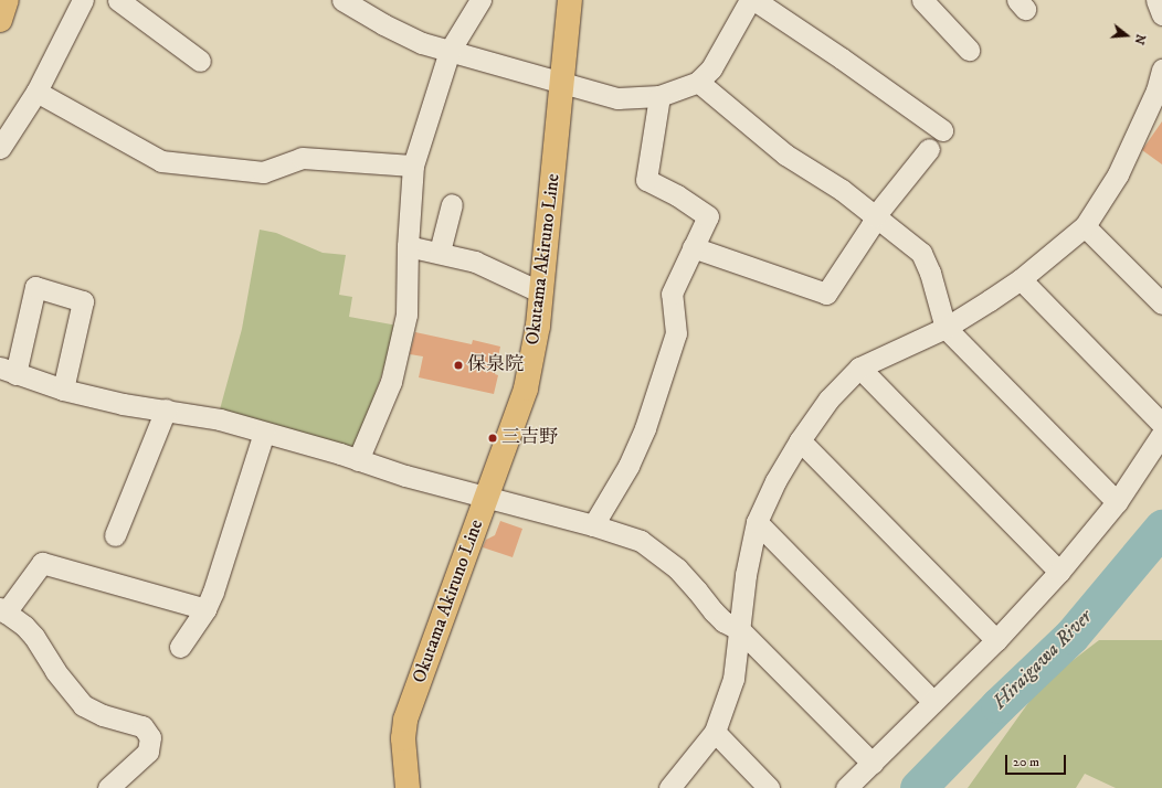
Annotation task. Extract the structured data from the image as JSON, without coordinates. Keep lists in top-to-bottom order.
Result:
{
  "streets": {
    "main road": ["Okutama Akiruno Line"]
  },
  "water": ["Hiraigawa River"],
  "places": ["保泉院", "三吉野"],
  "scale_bar": "20 m",
  "north": "right"
}
